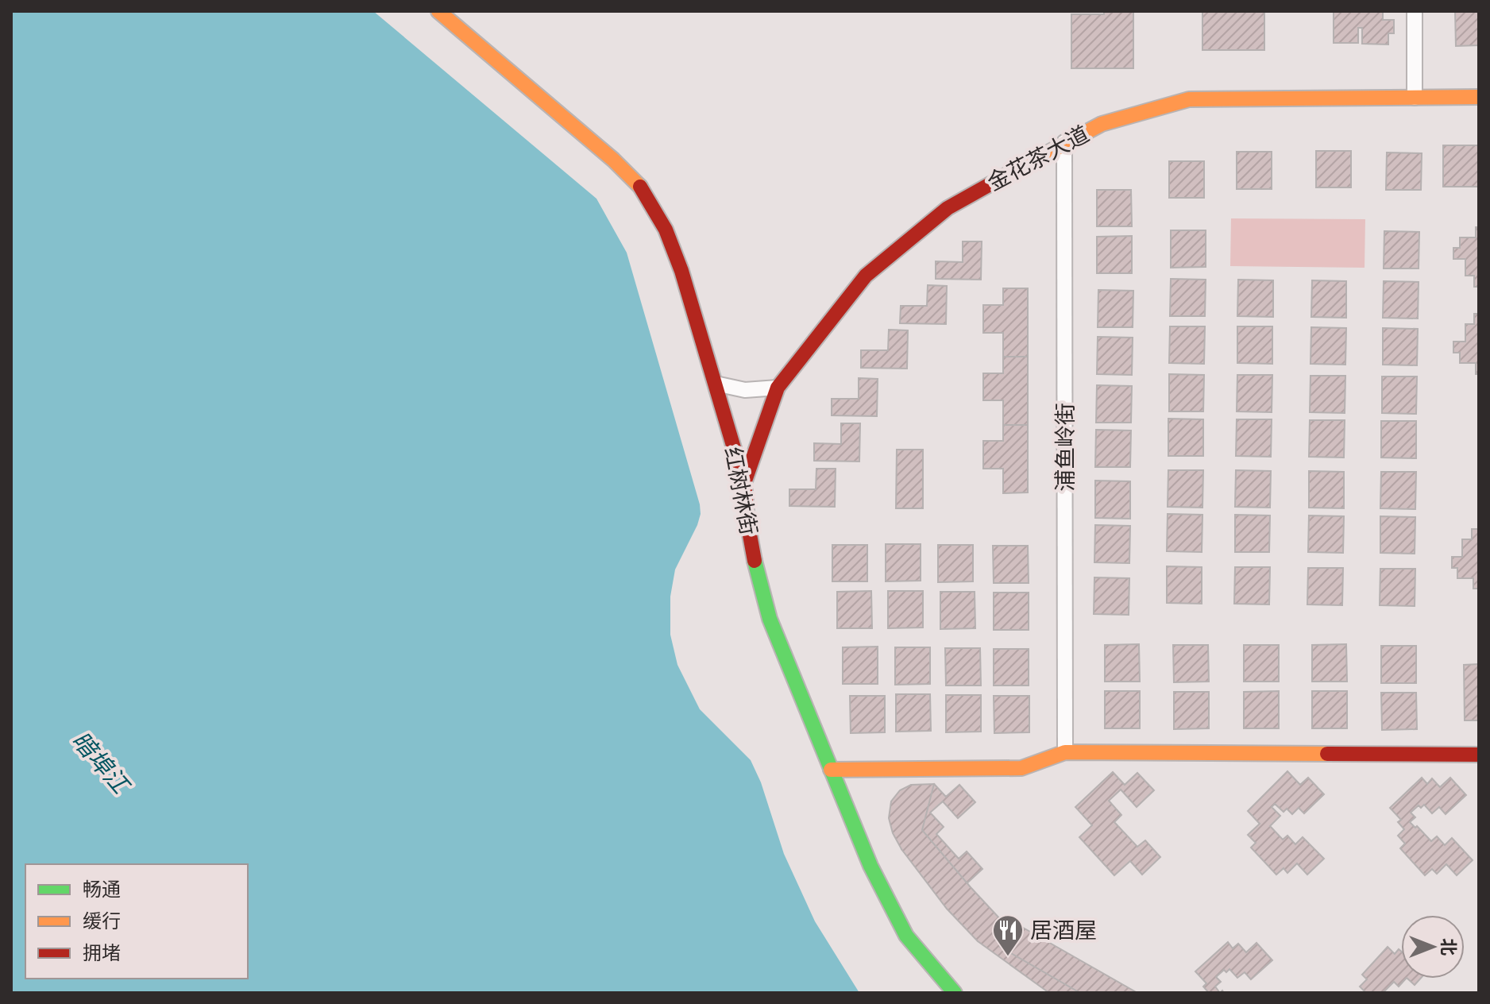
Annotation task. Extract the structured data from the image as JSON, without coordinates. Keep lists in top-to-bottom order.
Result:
{
  "streets": {
    "street": ["金花茶大道", "浦鱼岭街", "红树林街"]
  },
  "crossings": [
    ["金花茶大道", "浦鱼岭街"],
    ["金花茶大道", "红树林街"]
  ],
  "water": ["暗埠江"],
  "places": {
    "restaurant": ["居酒屋"]
  },
  "legend": ["畅通", "缓行", "拥堵"],
  "north": "right"
}
